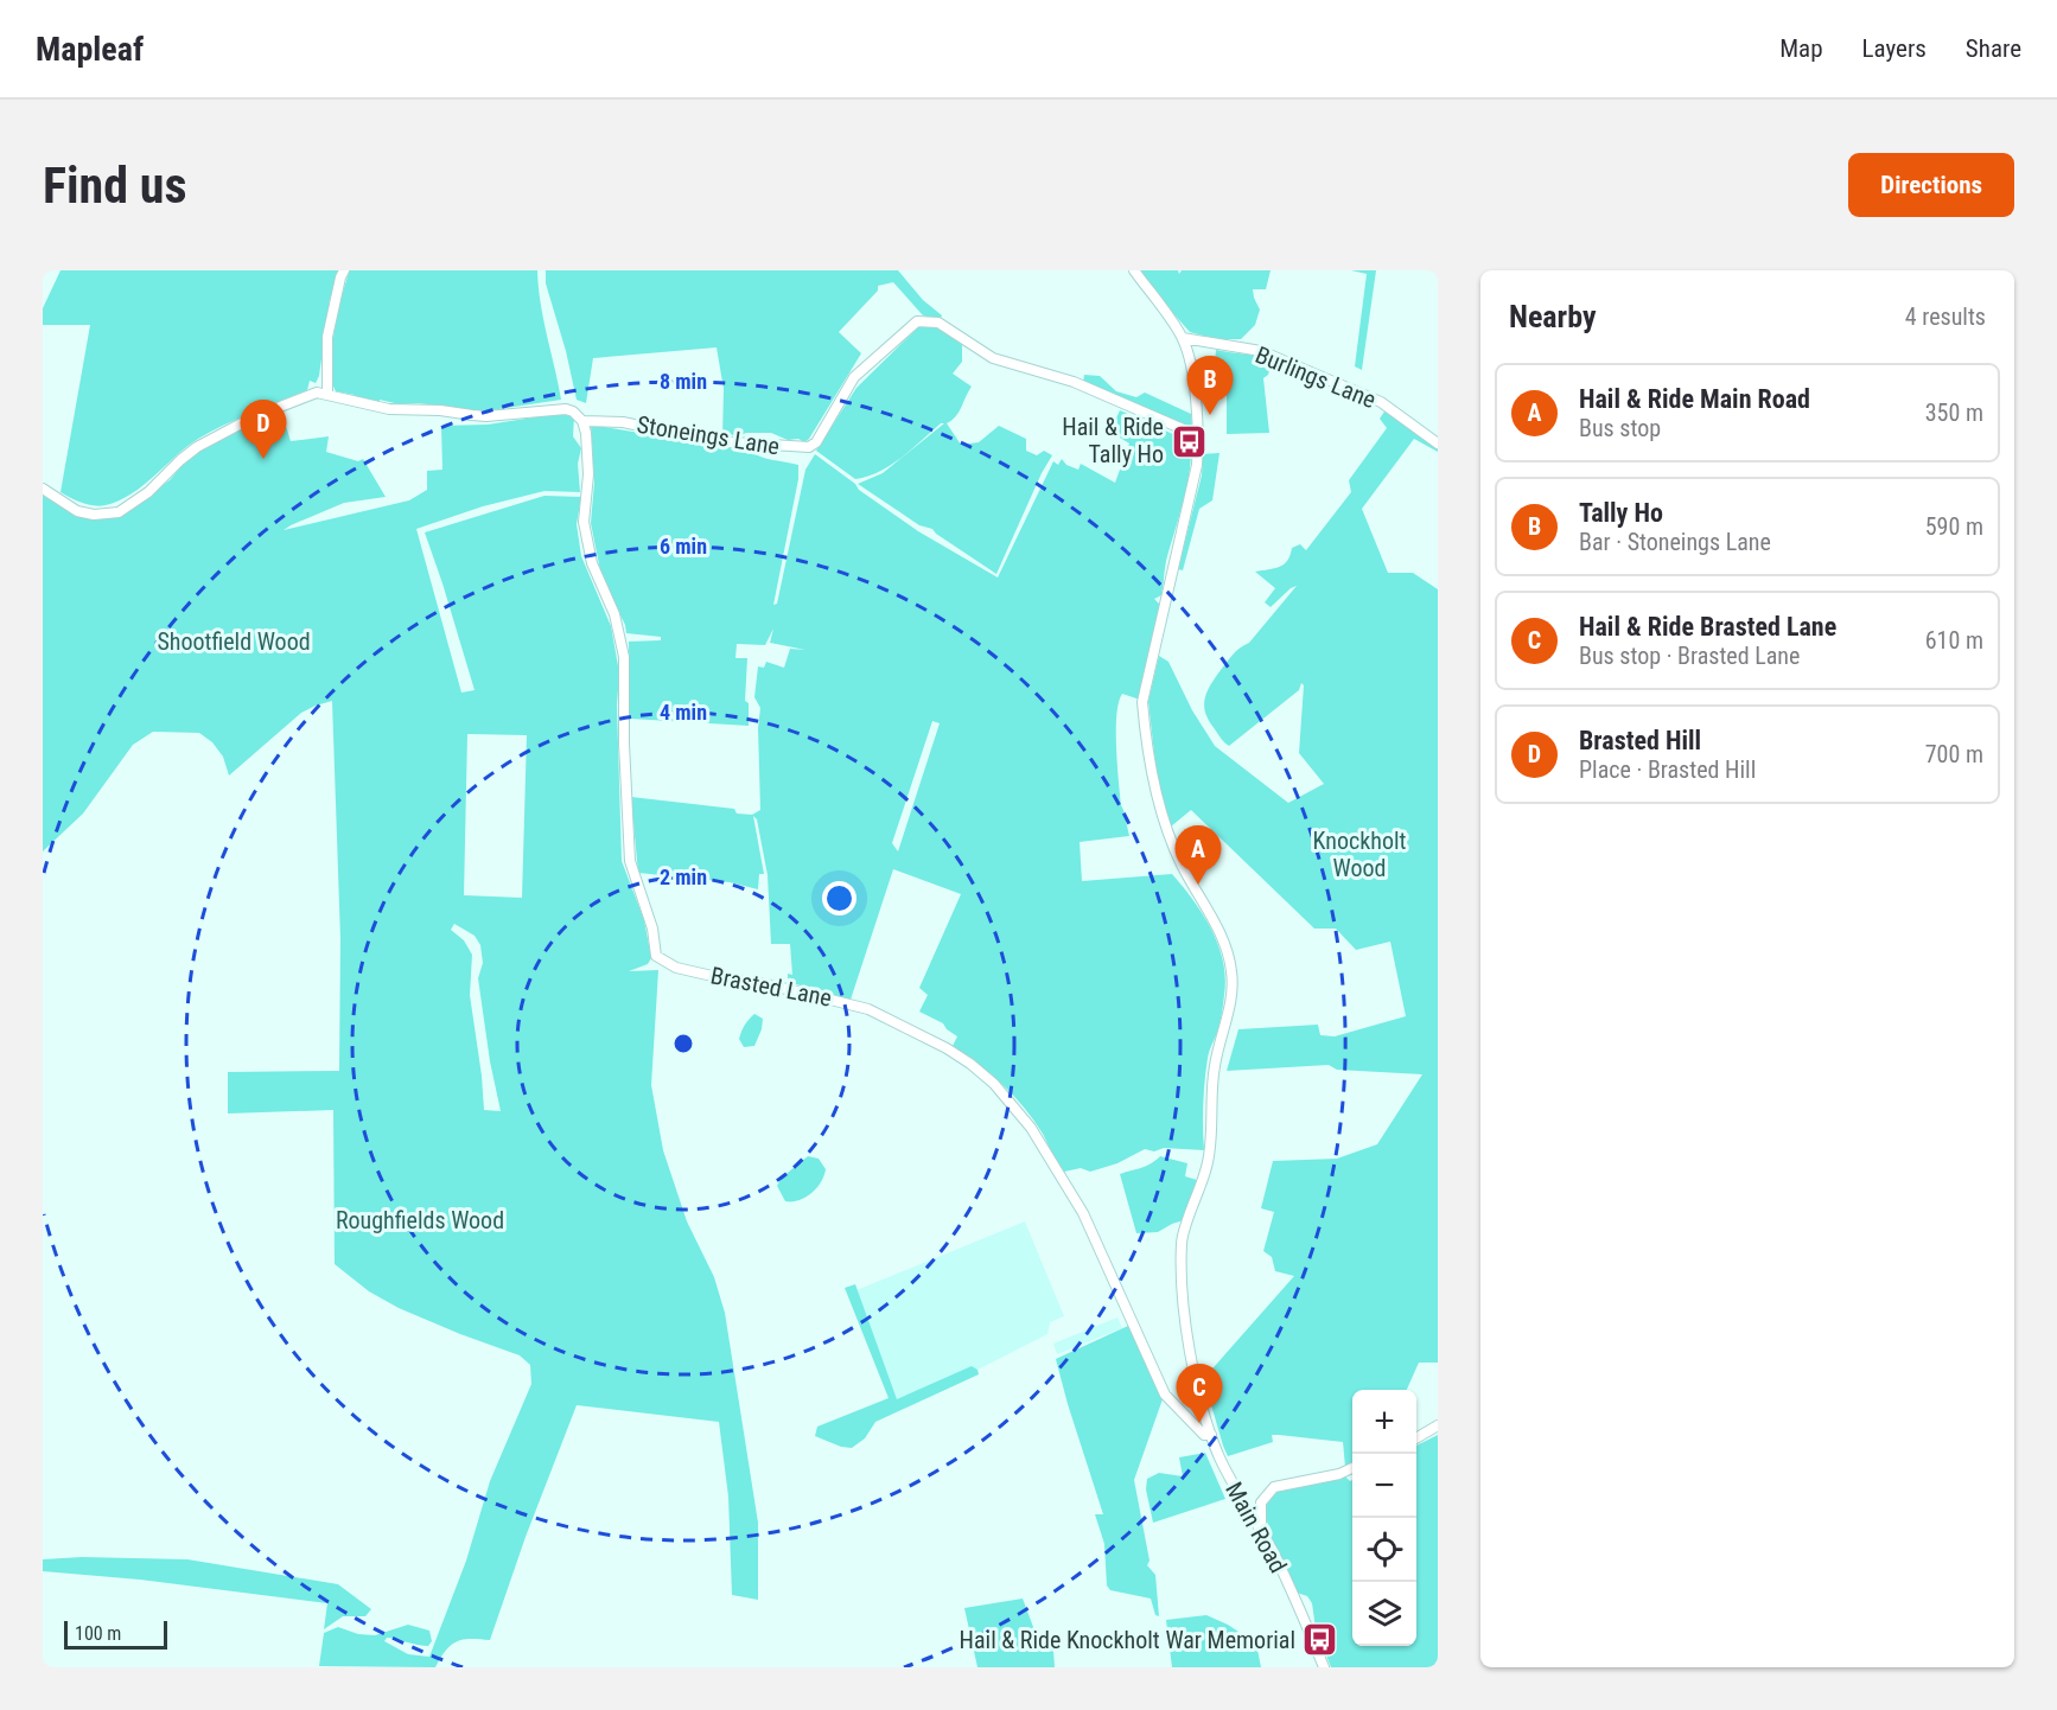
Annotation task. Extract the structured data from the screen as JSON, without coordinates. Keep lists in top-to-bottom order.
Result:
{
  "streets": {
    "street": [
      "Burlings Lane",
      "Stoneings Lane",
      "Brasted Lane",
      "Main Road"
    ]
  },
  "crossings": [
    ["Burlings Lane", "Main Road"],
    ["Stoneings Lane", "Brasted Lane"],
    ["Stoneings Lane", "Main Road"],
    ["Brasted Lane", "Main Road"]
  ],
  "parks": ["Shootfield Wood", "Knockholt Wood", "Roughfields Wood"],
  "places": {
    "bus stop": ["Hail & Ride Tally Ho", "Hail & Ride Knockholt War Memorial"]
  },
  "scale_bar": "100 m",
  "page": {
    "header": "Mapleaf",
    "nav": ["Map", "Layers", "Share"],
    "buttons": "Directions",
    "title": "Find us",
    "heading": ["Nearby", "4 results"],
    "pins": [
      "B",
      "D",
      "A",
      "C"
    ],
    "list": [
      {
        "mark": "A",
        "name": "Hail & Ride Main Road",
        "note": "Bus stop",
        "value": "350 m"
      },
      {
        "mark": "B",
        "name": "Tally Ho",
        "note": "Bar · Stoneings Lane",
        "value": "590 m"
      },
      {
        "mark": "C",
        "name": "Hail & Ride Brasted Lane",
        "note": "Bus stop · Brasted Lane",
        "value": "610 m"
      },
      {
        "mark": "D",
        "name": "Brasted Hill",
        "note": "Place · Brasted Hill",
        "value": "700 m"
      }
    ],
    "map_buttons": ["+", "−"],
    "scale": "100 m"
  },
  "rings": [
    "8 min",
    "6 min",
    "4 min",
    "2 min"
  ]
}
